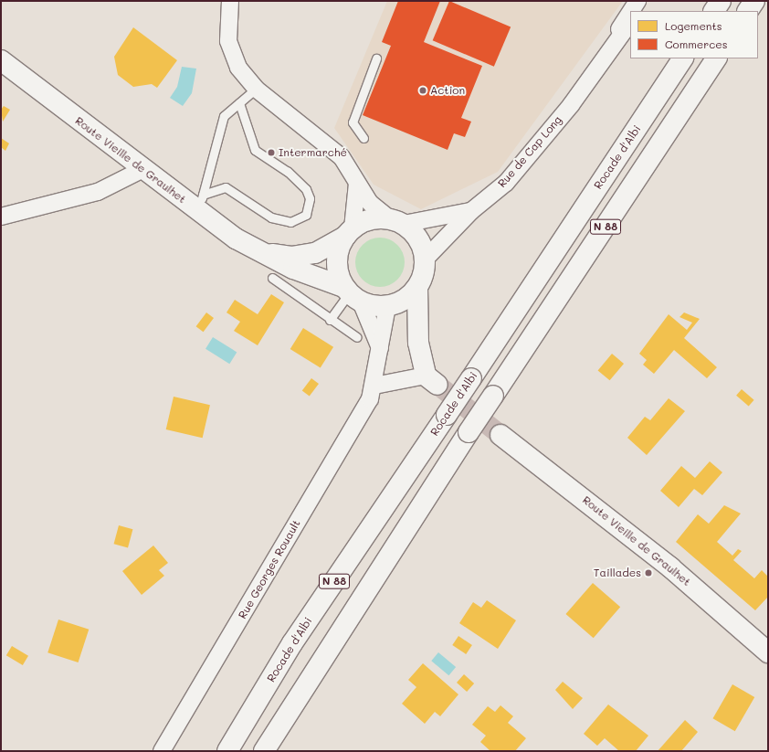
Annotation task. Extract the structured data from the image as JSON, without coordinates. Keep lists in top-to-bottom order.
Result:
{
  "streets": {
    "main road": ["Rocade d'Albi", "Route Vieille de Graulhet", "N 88"],
    "street": ["Rue de Cap Long", "Rue Georges Rouault"]
  },
  "crossings": [
    ["Rue de Cap Long", "Route Vieille de Graulhet"],
    ["Rue de Cap Long", "Rue Georges Rouault"],
    ["Route Vieille de Graulhet", "Rue Georges Rouault"]
  ],
  "places": ["Action", "Intermarché", "Taillades"],
  "legend": ["Logements", "Commerces"]
}
